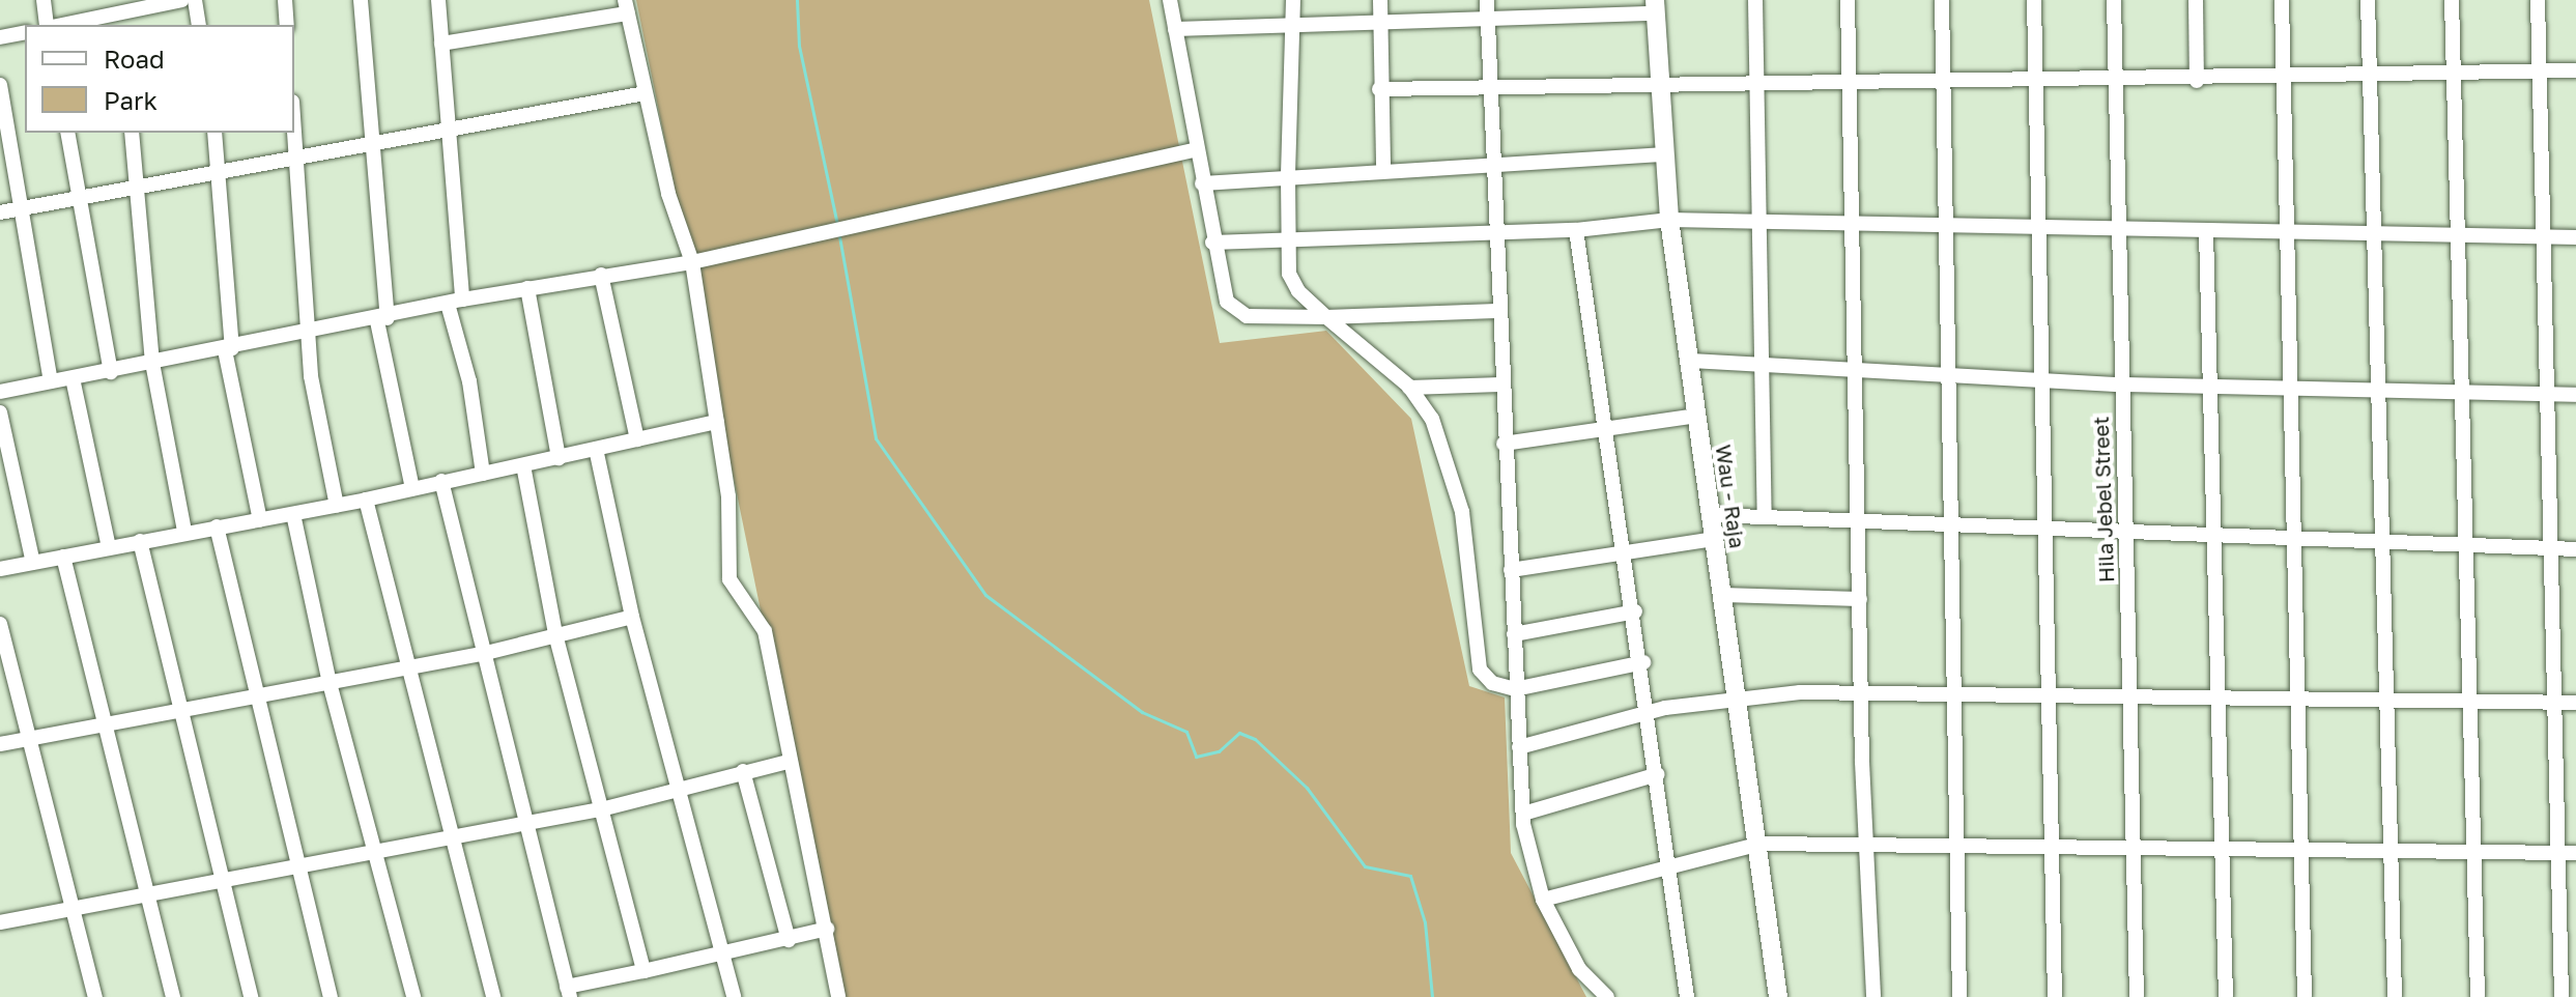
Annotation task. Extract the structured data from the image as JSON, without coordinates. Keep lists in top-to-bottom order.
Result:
{
  "streets": {
    "main road": ["Wau - Raja"],
    "street": ["Hila Jebel Street"]
  },
  "legend": ["Road", "Park"]
}
